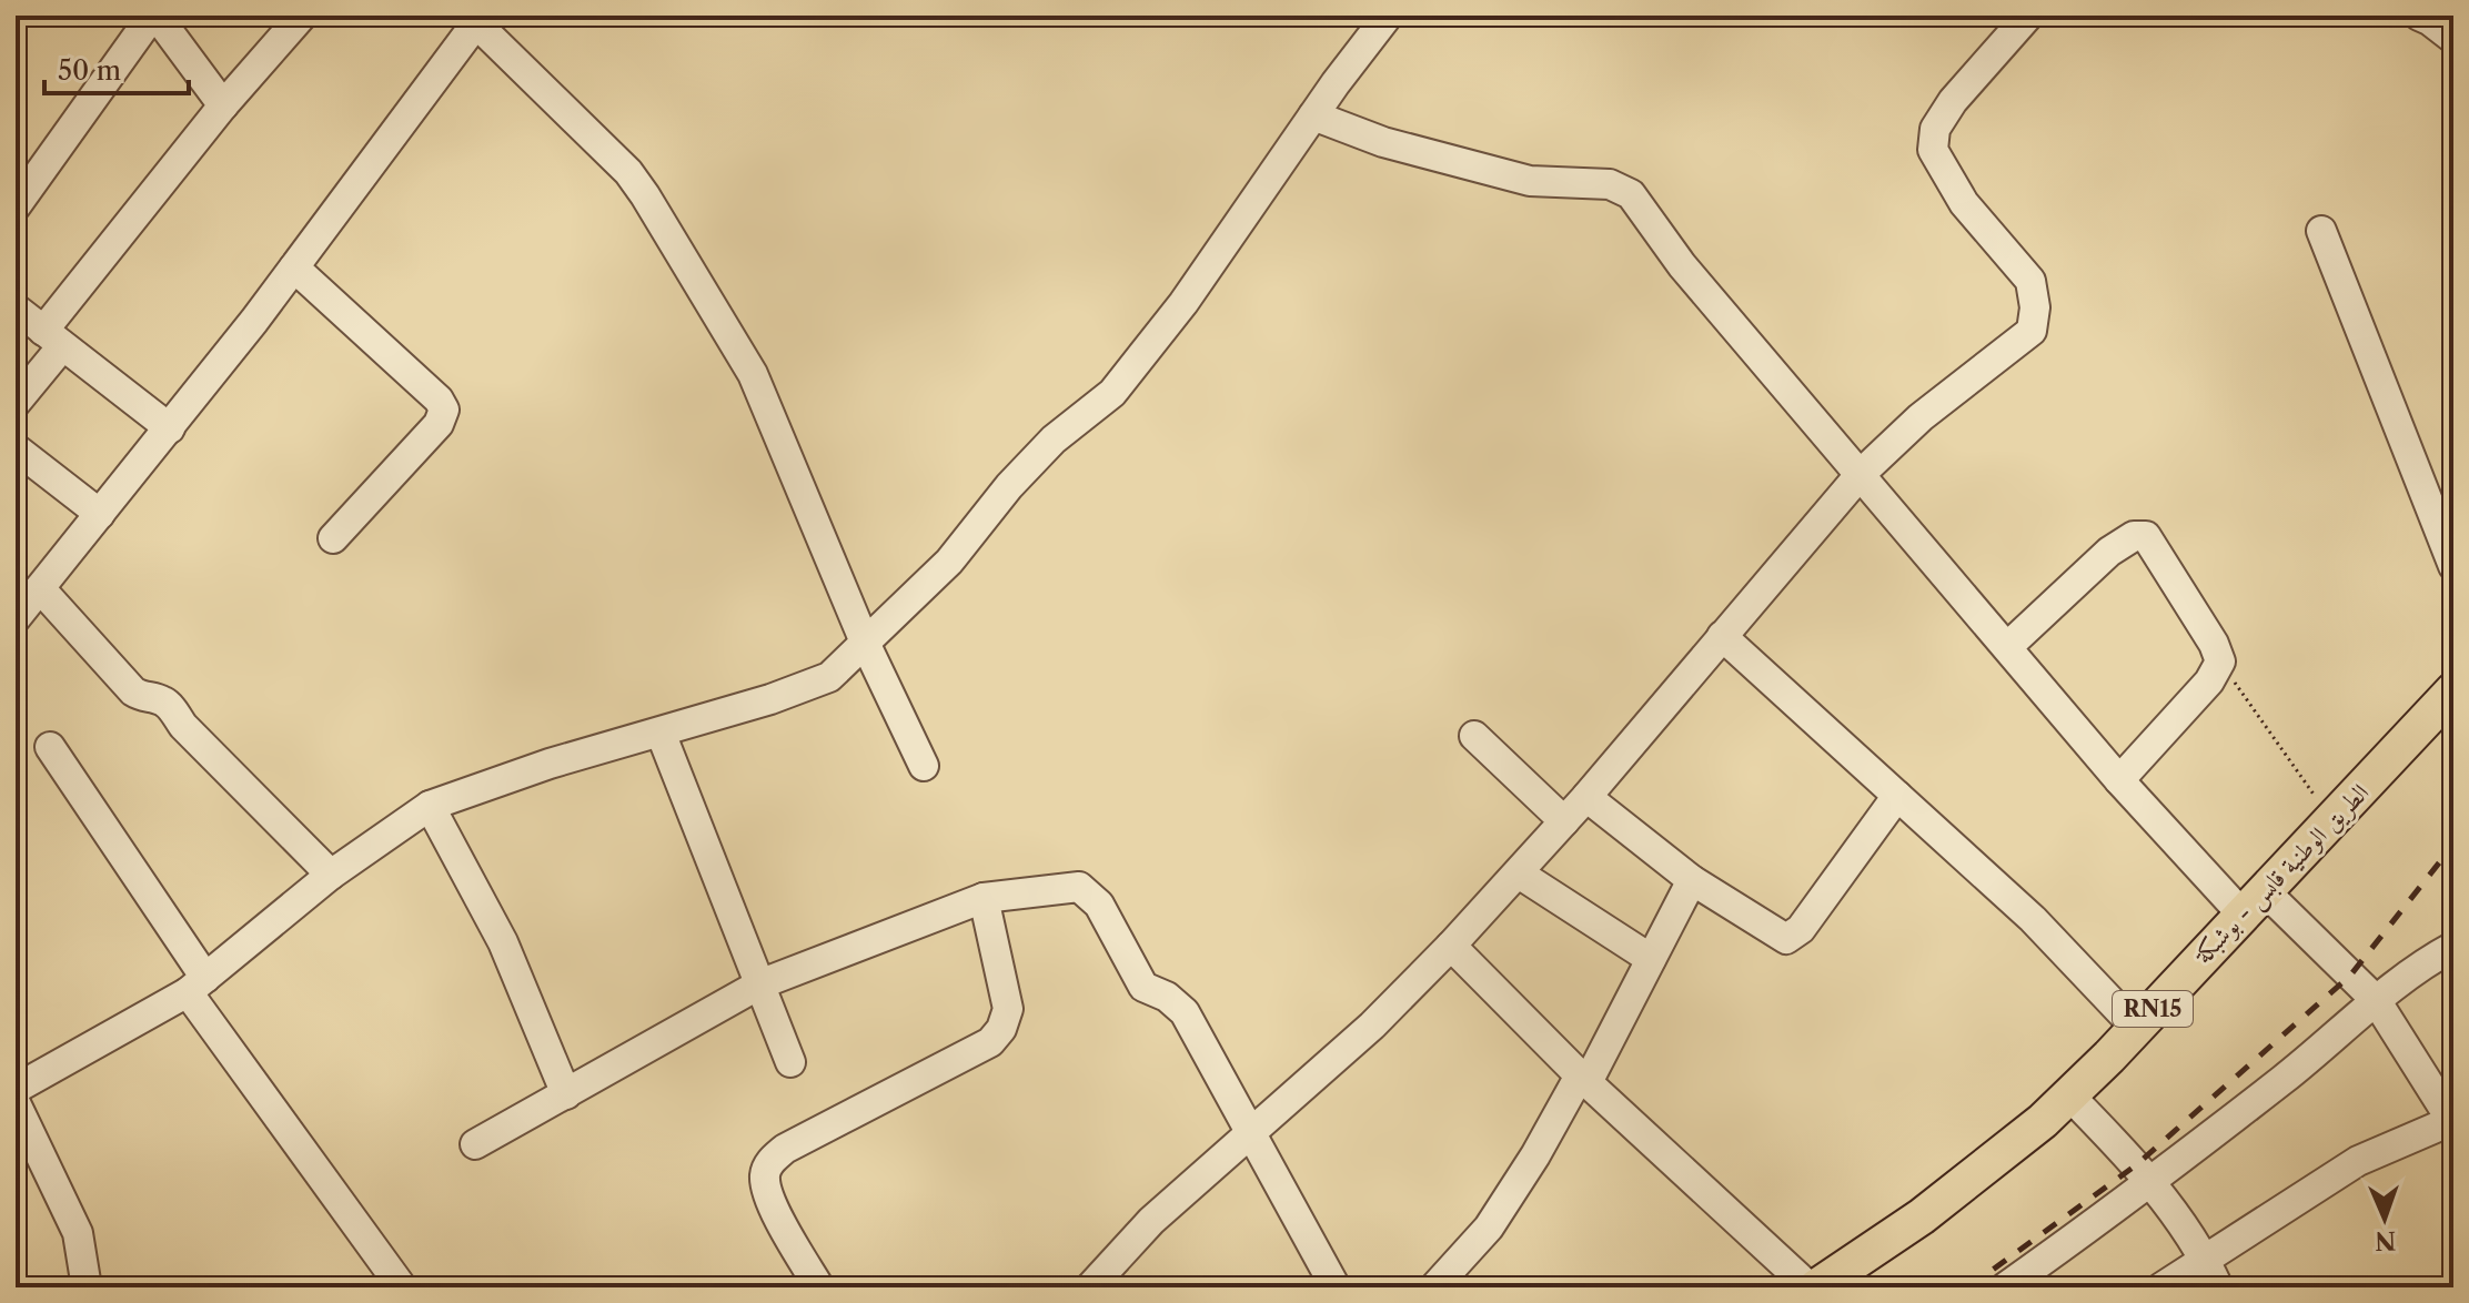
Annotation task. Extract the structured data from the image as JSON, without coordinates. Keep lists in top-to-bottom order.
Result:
{
  "streets": {
    "main road": ["الطريق الوطنية قابس - بوشبكة", "RN15"]
  },
  "scale_bar": "50 m",
  "north": "bottom"
}
